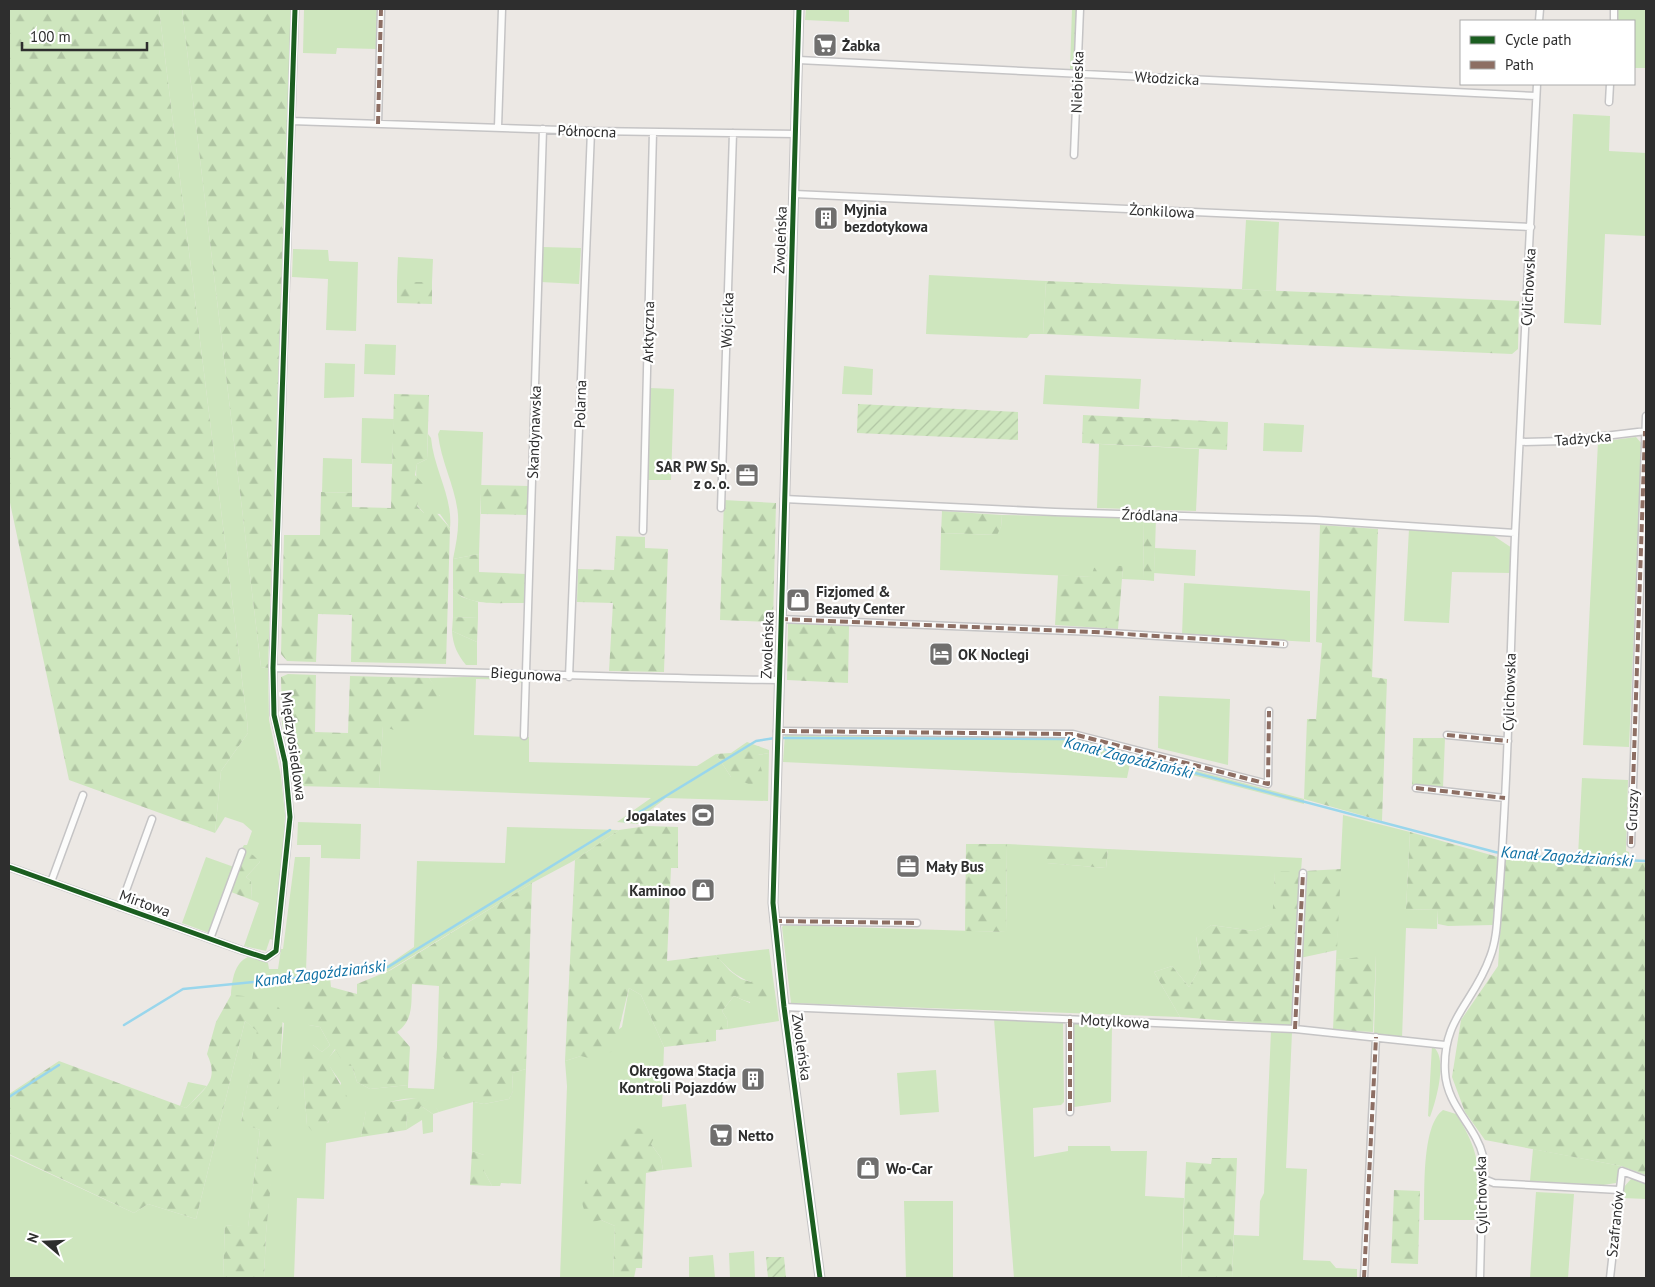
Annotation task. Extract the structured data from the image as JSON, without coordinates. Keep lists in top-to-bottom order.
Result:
{
  "streets": {
    "street": [
      "Włodzicka",
      "Niebieska",
      "Północna",
      "Żonkilowa",
      "Zwoleńska",
      "Cylichowska",
      "Wójcicka",
      "Arktyczna",
      "Polarna",
      "Skandynawska",
      "Tadżycka",
      "Źródlana",
      "Biegunowa",
      "Międzyosiedlowa",
      "Gruszy",
      "Mirtowa",
      "Motylkowa",
      "Szafranów"
    ]
  },
  "crossings": [
    ["Włodzicka", "Niebieska"],
    ["Włodzicka", "Zwoleńska"],
    ["Włodzicka", "Cylichowska"],
    ["Północna", "Zwoleńska"],
    ["Północna", "Wójcicka"],
    ["Północna", "Arktyczna"],
    ["Północna", "Polarna"],
    ["Północna", "Skandynawska"],
    ["Północna", "Międzyosiedlowa"],
    ["Żonkilowa", "Zwoleńska"],
    ["Żonkilowa", "Cylichowska"],
    ["Zwoleńska", "Źródlana"],
    ["Zwoleńska", "Biegunowa"],
    ["Zwoleńska", "Motylkowa"],
    ["Cylichowska", "Tadżycka"],
    ["Cylichowska", "Źródlana"],
    ["Cylichowska", "Motylkowa"],
    ["Polarna", "Biegunowa"],
    ["Skandynawska", "Biegunowa"],
    ["Tadżycka", "Gruszy"],
    ["Biegunowa", "Międzyosiedlowa"],
    ["Międzyosiedlowa", "Mirtowa"]
  ],
  "water": ["Kanał Zagoździański"],
  "places": {
    "supermarket": ["Żabka", "Netto"],
    "building": ["Myjnia bezdotykowa", "Okręgowa Stacja Kontroli Pojazdów"],
    "office": ["SAR PW Sp. z o. o.", "Mały Bus"],
    "shop": ["Fizjomed & Beauty Center", "Kaminoo", "Wo-Car"],
    "hotel": ["OK Noclegi"],
    "sports": ["Jogalates"]
  },
  "legend": ["Cycle path", "Path"],
  "scale_bar": "100 m",
  "north": "left"
}
